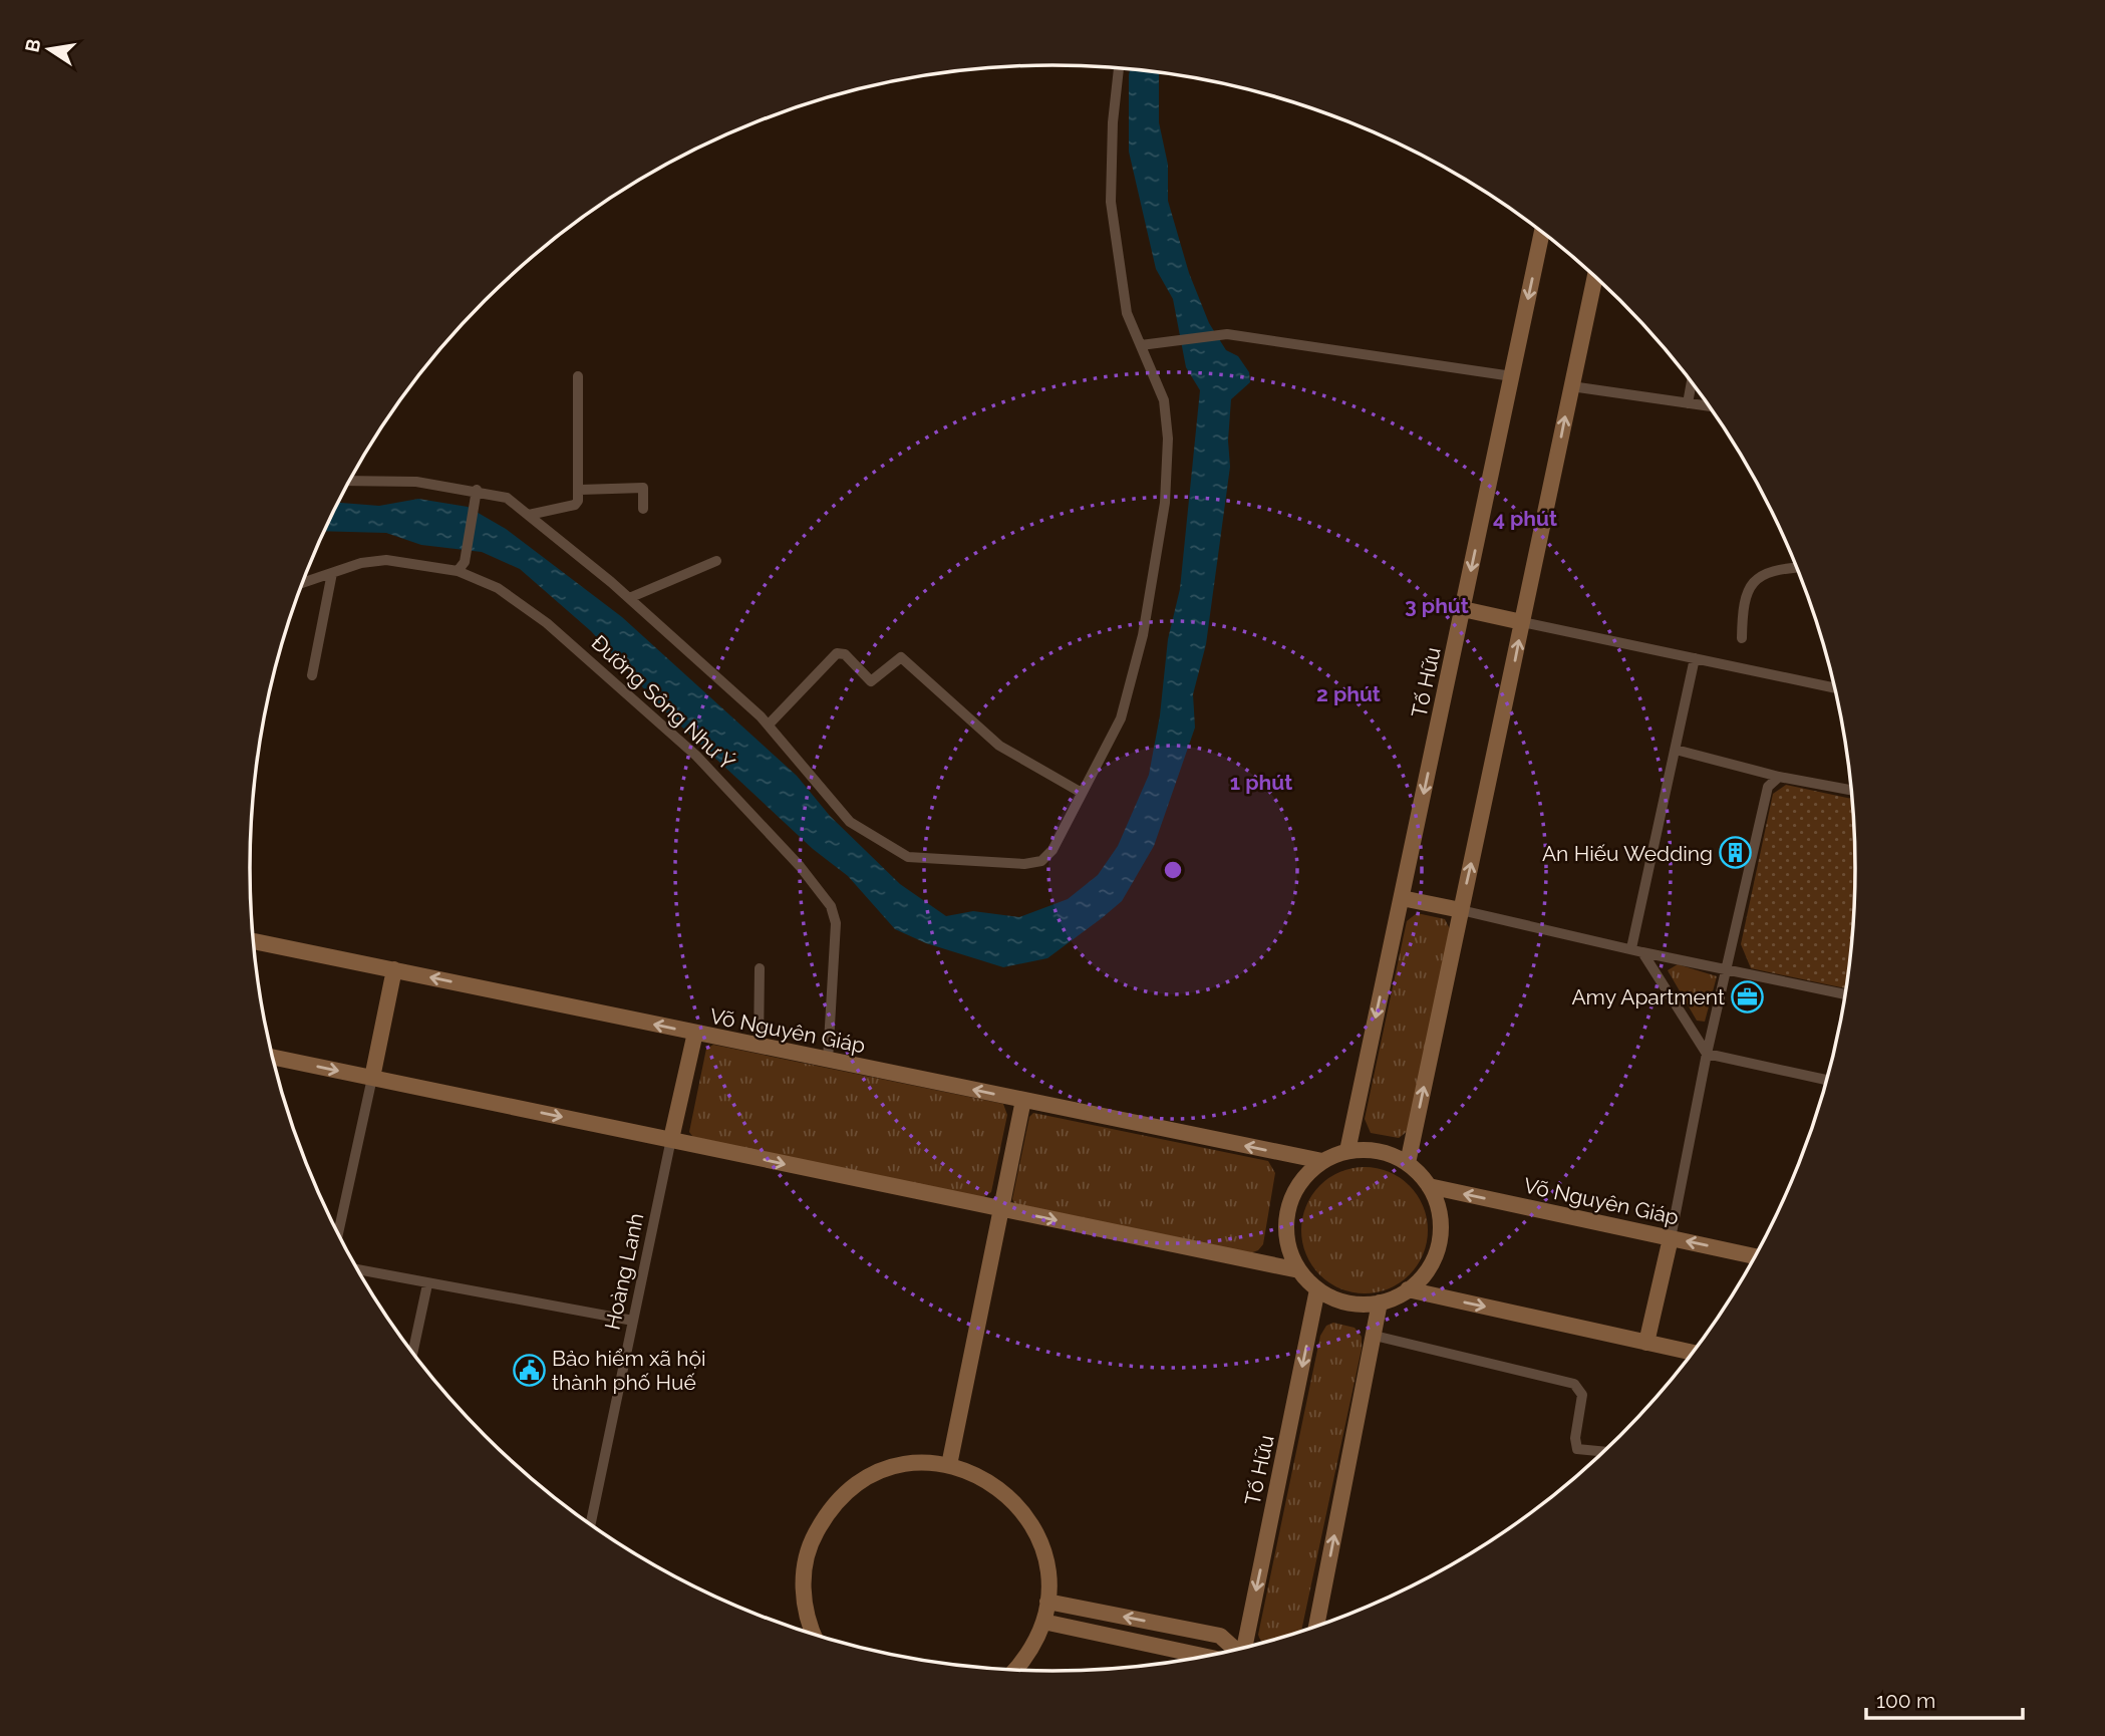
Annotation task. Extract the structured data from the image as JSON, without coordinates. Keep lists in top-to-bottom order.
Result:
{
  "streets": {
    "street": [
      "Tố Hữu",
      "Đường Sông Như Ý",
      "Võ Nguyên Giáp",
      "Hoàng Lanh"
    ]
  },
  "crossings": [
    ["Tố Hữu", "Võ Nguyên Giáp"],
    ["Đường Sông Như Ý", "Võ Nguyên Giáp"]
  ],
  "places": {
    "building": ["An Hiếu Wedding"],
    "office": ["Amy Apartment"],
    "public building": ["Bảo hiểm xã hội thành phố Huế"]
  },
  "scale_bar": "100 m",
  "north": "left",
  "rings": [
    "4 phút",
    "3 phút",
    "2 phút",
    "1 phút"
  ]
}
